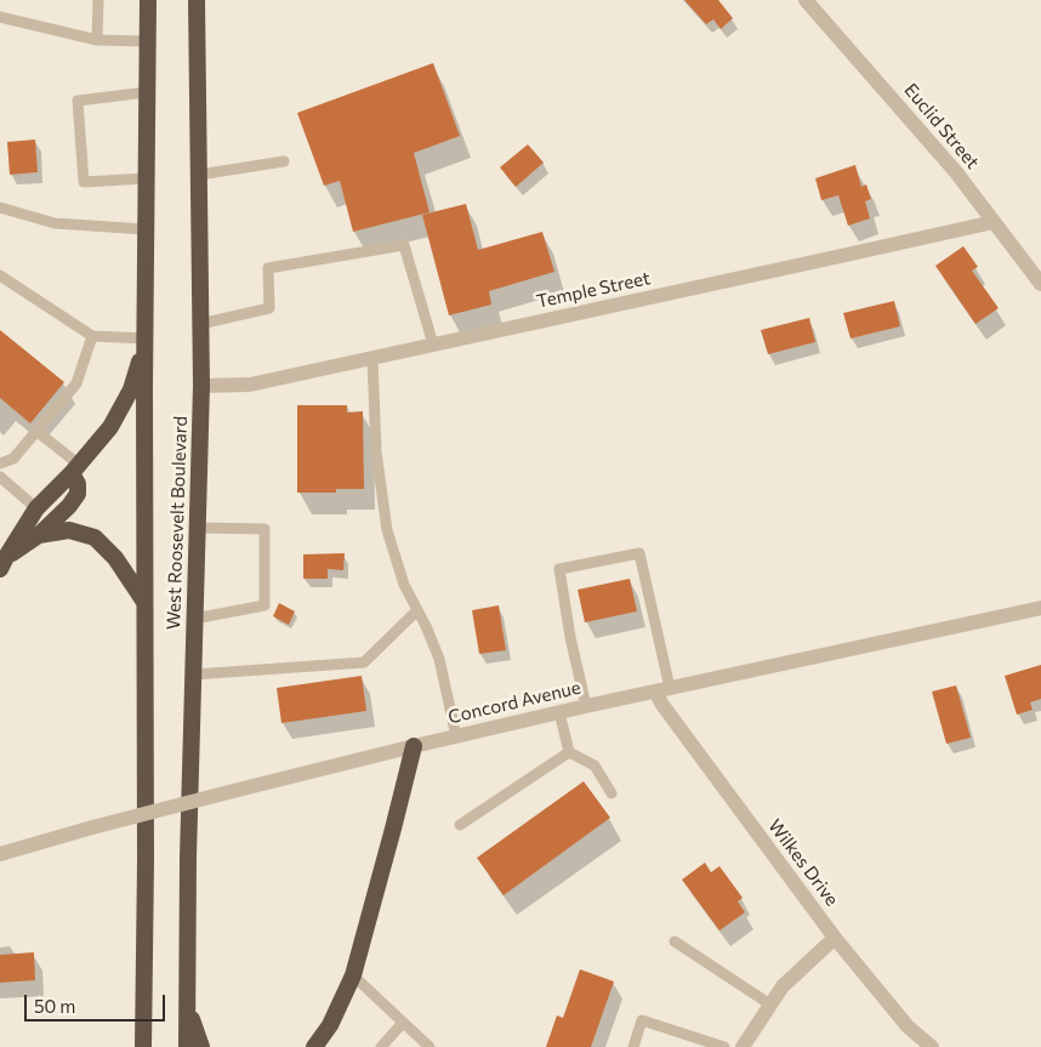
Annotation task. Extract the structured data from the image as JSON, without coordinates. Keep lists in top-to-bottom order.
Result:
{
  "streets": {
    "highway": ["West Roosevelt Boulevard"],
    "street": [
      "Euclid Street",
      "Temple Street",
      "Concord Avenue",
      "Wilkes Drive"
    ]
  },
  "crossings": [
    ["Euclid Street", "Temple Street"],
    ["Temple Street", "West Roosevelt Boulevard"],
    ["Concord Avenue", "Wilkes Drive"]
  ],
  "scale_bar": "50 m"
}
